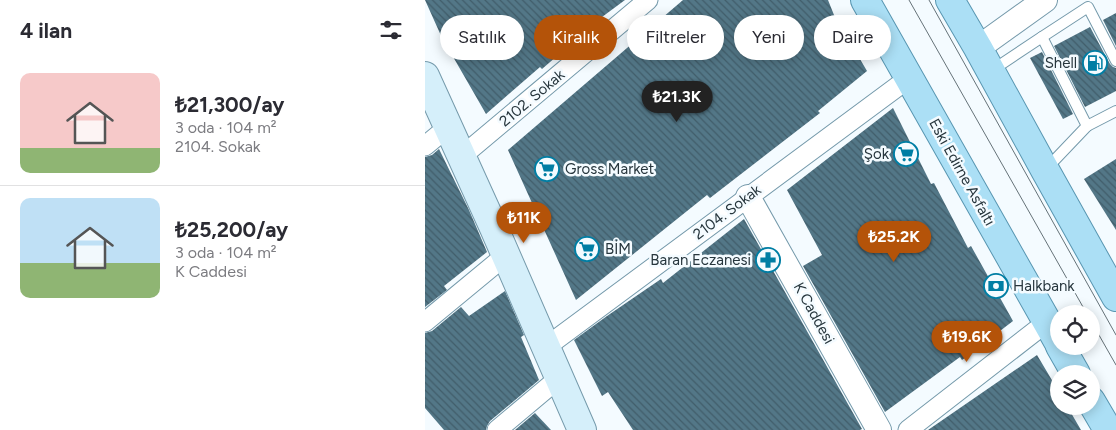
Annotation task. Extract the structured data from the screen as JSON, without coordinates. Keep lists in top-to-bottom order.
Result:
{
  "streets": {
    "main road": ["Eski Edirne Asfaltı"],
    "street": ["2102. Sokak", "2104. Sokak", "K Caddesi"]
  },
  "crossings": [
    ["Eski Edirne Asfaltı", "2104. Sokak"],
    ["2104. Sokak", "K Caddesi"]
  ],
  "places": {
    "fuel station": ["Shell"],
    "supermarket": ["Şok", "Gross Market", "BİM"],
    "pharmacy": ["Baran Eczanesi"],
    "bank": ["Halkbank"]
  },
  "page": {
    "heading": "4 ilan",
    "chip": [
      "Satılık",
      "Kiralık",
      "Filtreler",
      "Yeni",
      "Daire"
    ],
    "list": [
      {
        "name": "₺21,300/ay",
        "note": "3 oda · 104 m² · 2104. Sokak"
      },
      {
        "name": "₺25,200/ay",
        "note": "3 oda · 104 m² · K Caddesi"
      }
    ],
    "price": [
      "₺21.3K",
      "₺11K",
      "₺25.2K",
      "₺19.6K"
    ]
  }
}
